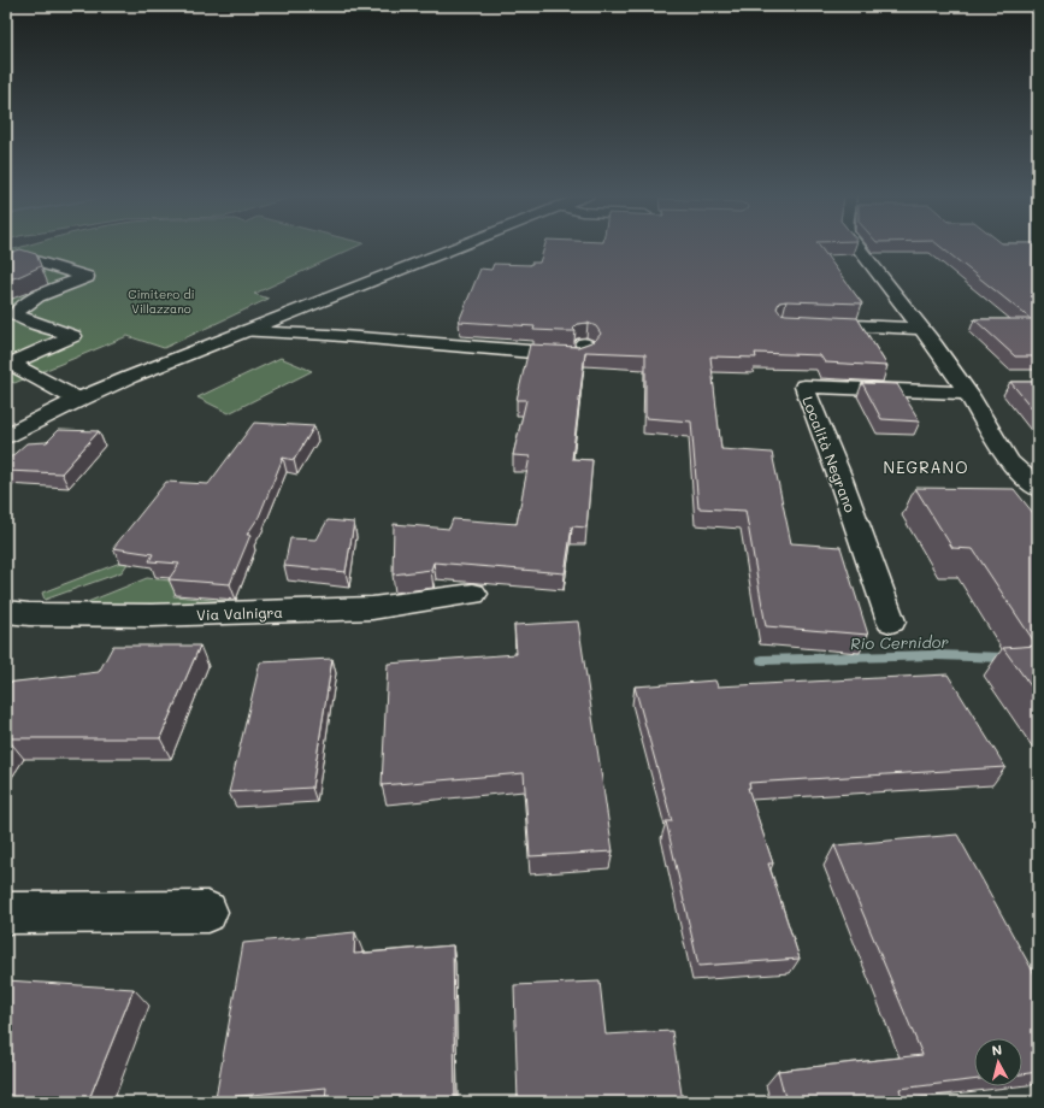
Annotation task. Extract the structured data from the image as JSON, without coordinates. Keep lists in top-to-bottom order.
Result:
{
  "streets": {
    "main road": ["Località Negrano", "Via Valnigra"]
  },
  "districts": ["NEGRANO"],
  "water": ["Rio Cernidor"],
  "parks": ["Cimitero di Villazzano"],
  "north": "top"
}
